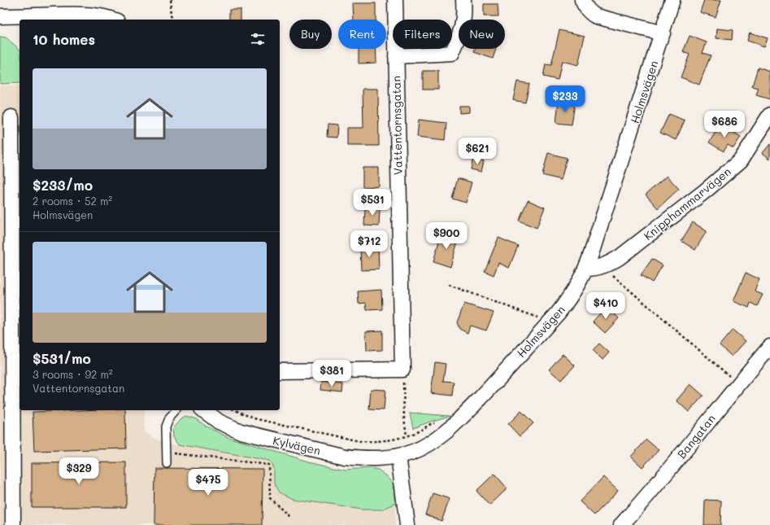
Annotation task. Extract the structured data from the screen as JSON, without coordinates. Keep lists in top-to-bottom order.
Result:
{
  "streets": {
    "street": [
      "Holmsvägen",
      "Vattentornsgatan",
      "Knipphammarvägen",
      "Bangatan",
      "Kylvägen"
    ]
  },
  "crossings": [
    ["Holmsvägen", "Knipphammarvägen"],
    ["Holmsvägen", "Kylvägen"]
  ],
  "page": {
    "chip": [
      "Buy",
      "Rent",
      "Filters",
      "New"
    ],
    "heading": "10 homes",
    "list": [
      {
        "name": "$233/mo",
        "note": "2 rooms · 52 m² · Holmsvägen"
      },
      {
        "name": "$531/mo",
        "note": "3 rooms · 92 m² · Vattentornsgatan"
      }
    ],
    "price": [
      "$233",
      "$686",
      "$621",
      "$531",
      "$900",
      "$712",
      "$410",
      "$381",
      "$329",
      "$475"
    ]
  }
}
